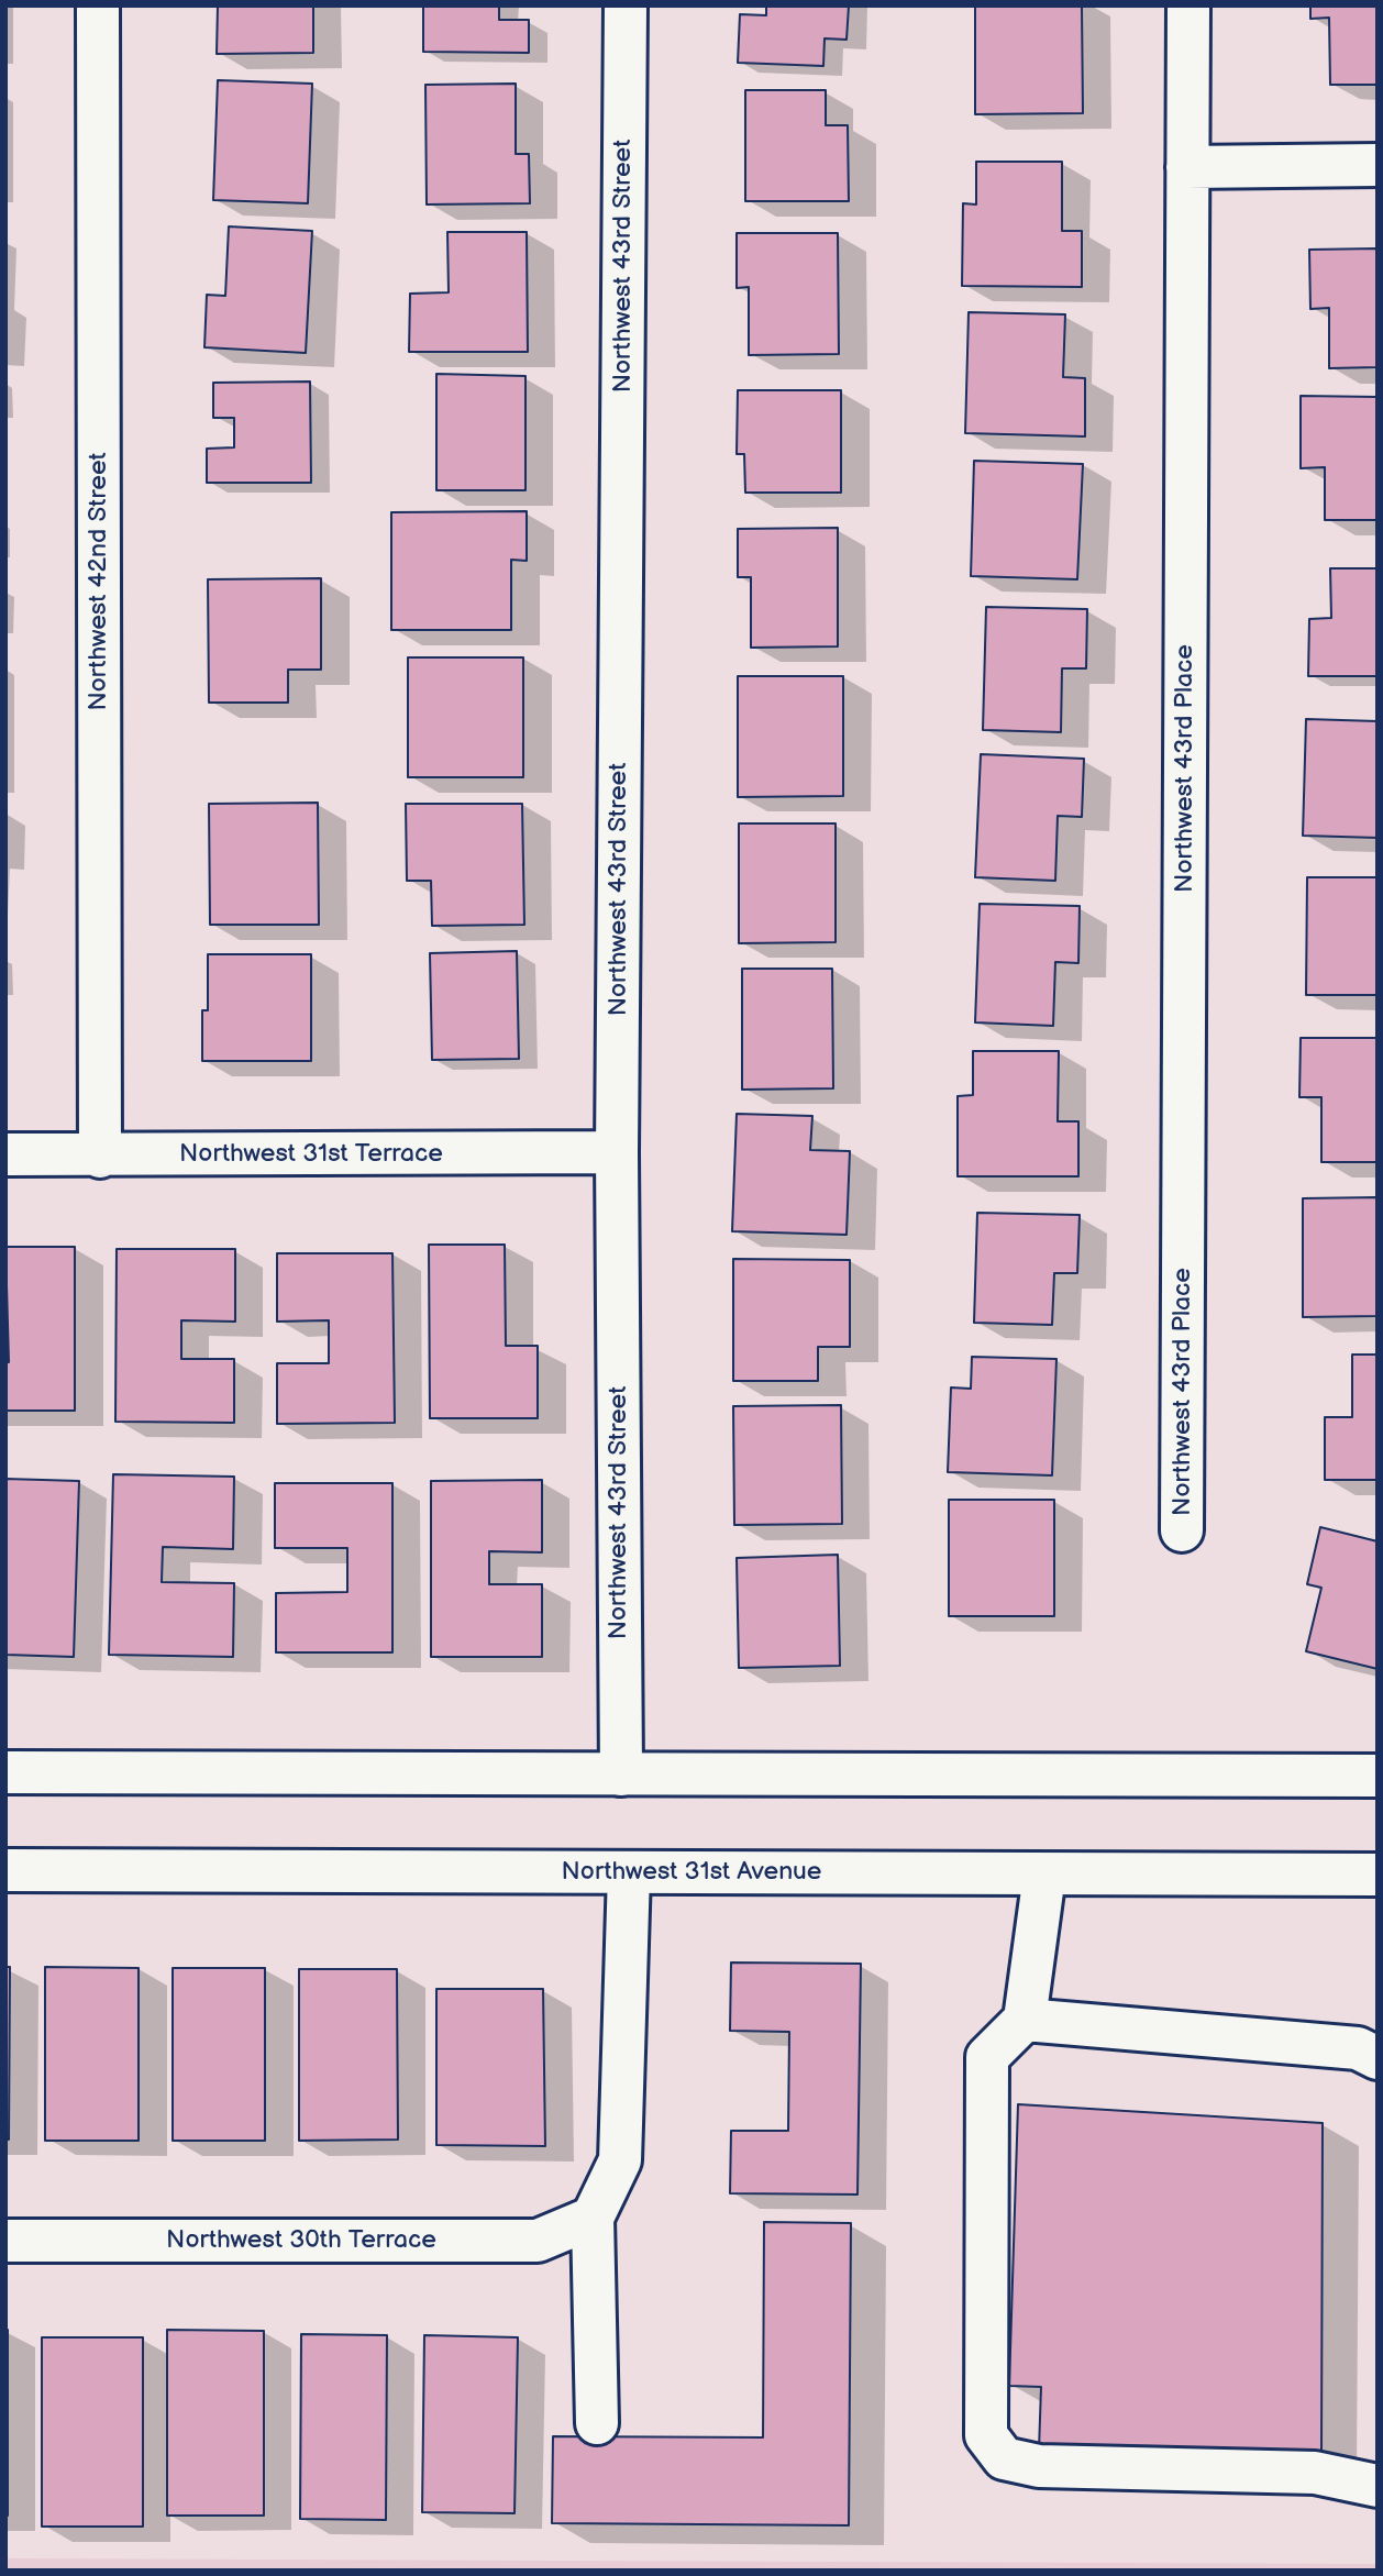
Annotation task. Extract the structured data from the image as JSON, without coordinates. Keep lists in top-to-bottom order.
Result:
{
  "streets": {
    "street": [
      "Northwest 43rd Street",
      "Northwest 42nd Street",
      "Northwest 43rd Place",
      "Northwest 31st Terrace",
      "Northwest 31st Avenue",
      "Northwest 30th Terrace"
    ]
  },
  "crossings": [
    ["Northwest 43rd Street", "Northwest 31st Terrace"],
    ["Northwest 42nd Street", "Northwest 31st Terrace"]
  ]
}
